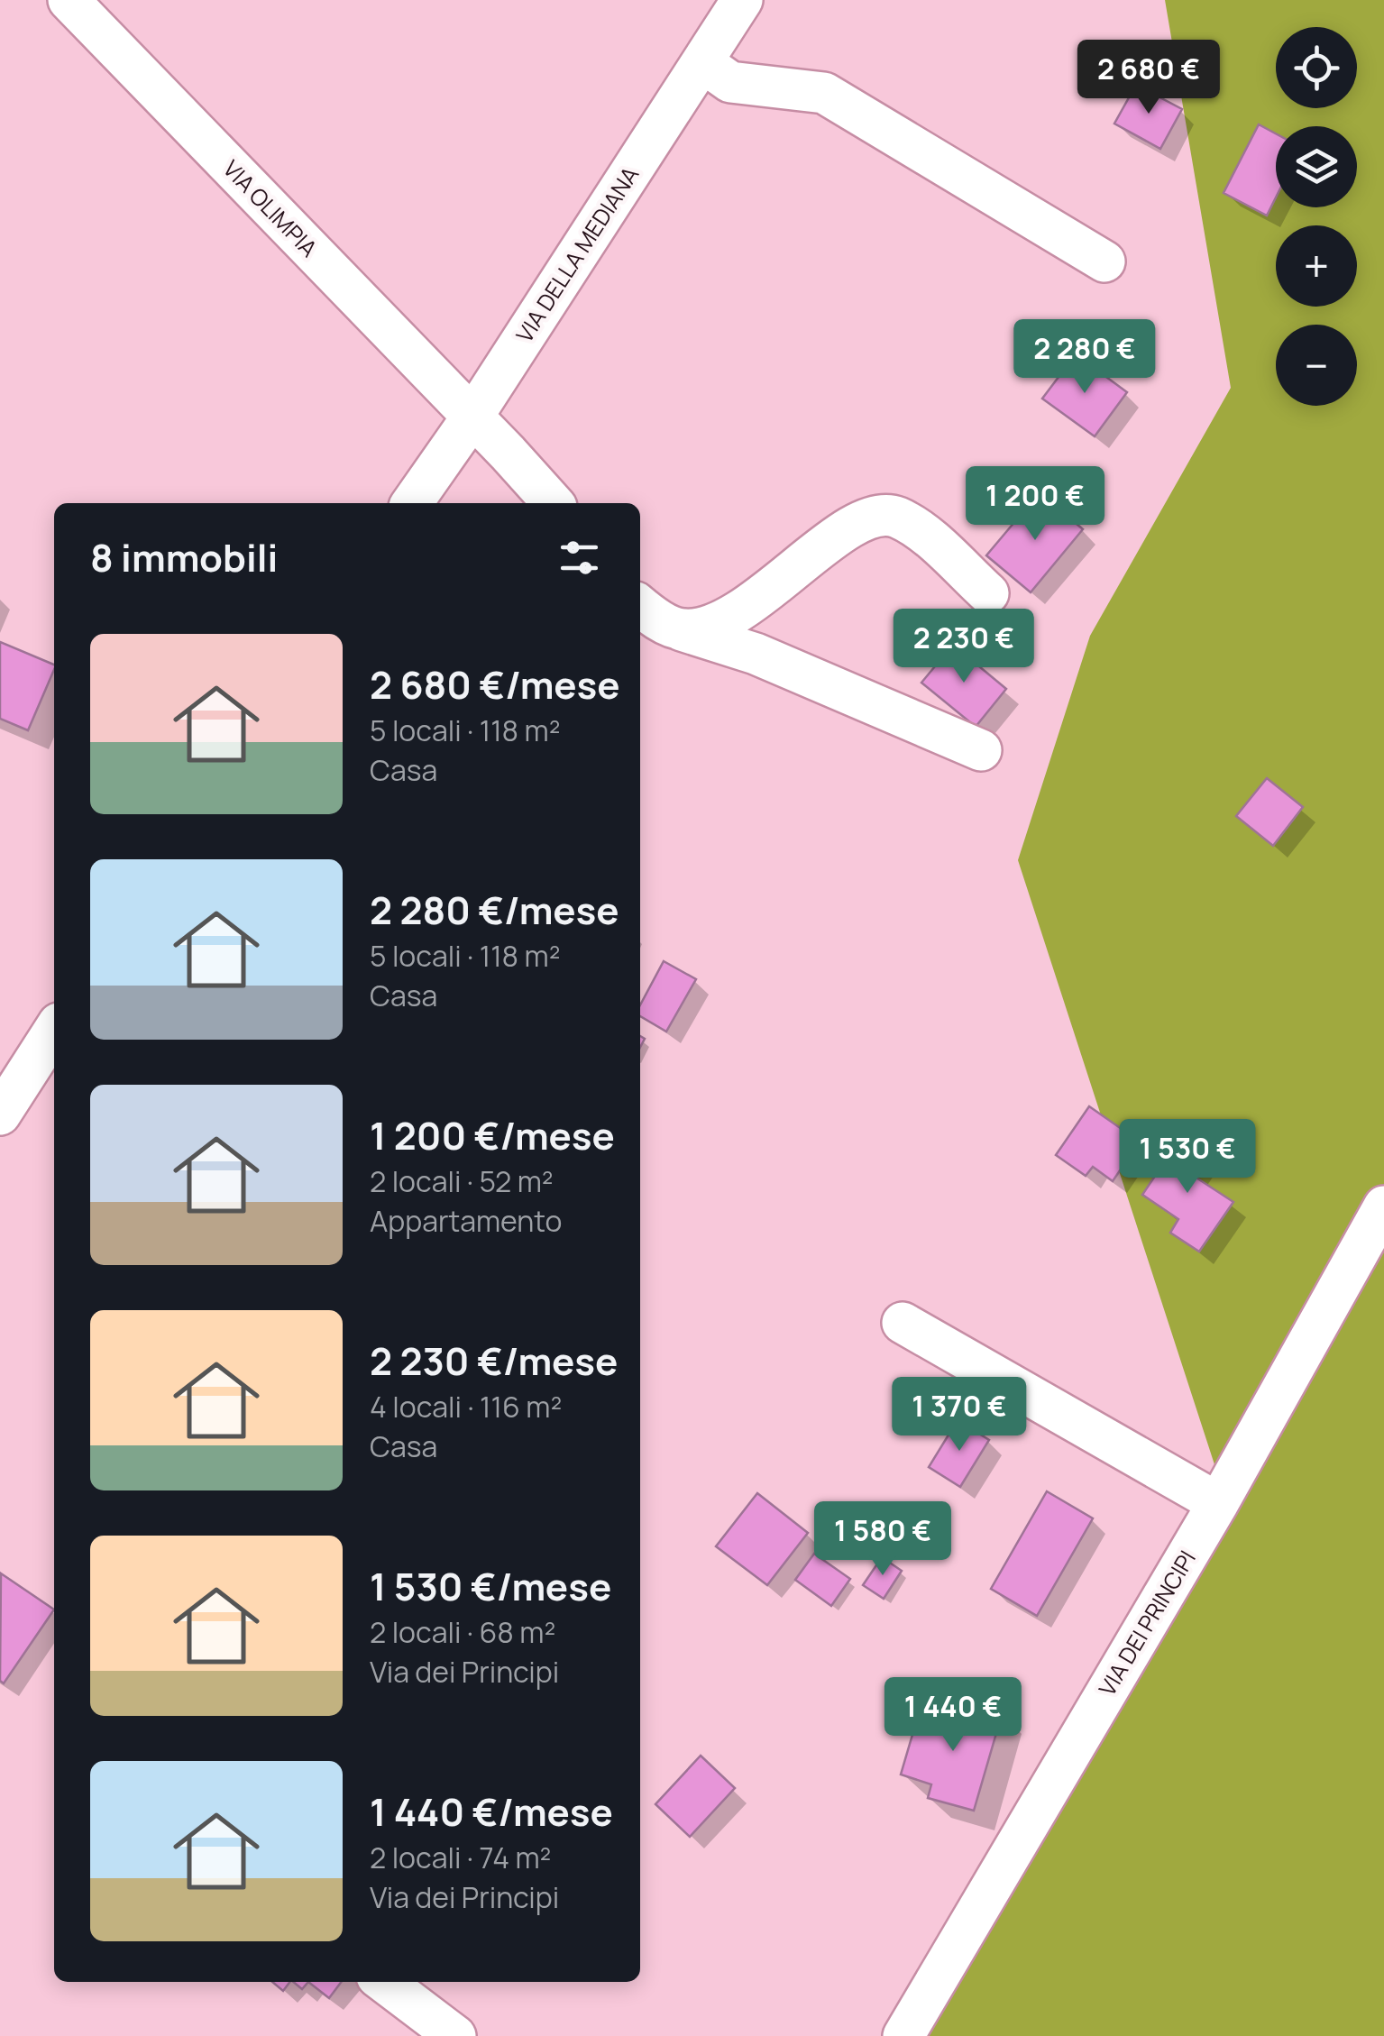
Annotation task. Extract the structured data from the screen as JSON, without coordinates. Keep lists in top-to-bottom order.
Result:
{
  "streets": {
    "street": ["VIA OLIMPIA", "VIA DELLA MEDIANA", "VIA DEI PRINCIPI"]
  },
  "crossings": [
    ["VIA OLIMPIA", "VIA DELLA MEDIANA"]
  ],
  "page": {
    "map_buttons": ["+", "−"],
    "price": [
      "2 680 €",
      "2 280 €",
      "1 200 €",
      "2 230 €",
      "1 530 €",
      "1 370 €",
      "1 580 €",
      "1 440 €"
    ],
    "heading": "8 immobili",
    "list": [
      {
        "name": "2 680 €/mese",
        "note": "5 locali · 118 m² · Casa"
      },
      {
        "name": "2 280 €/mese",
        "note": "5 locali · 118 m² · Casa"
      },
      {
        "name": "1 200 €/mese",
        "note": "2 locali · 52 m² · Appartamento"
      },
      {
        "name": "2 230 €/mese",
        "note": "4 locali · 116 m² · Casa"
      },
      {
        "name": "1 530 €/mese",
        "note": "2 locali · 68 m² · Via dei Principi"
      },
      {
        "name": "1 440 €/mese",
        "note": "2 locali · 74 m² · Via dei Principi"
      }
    ]
  }
}
